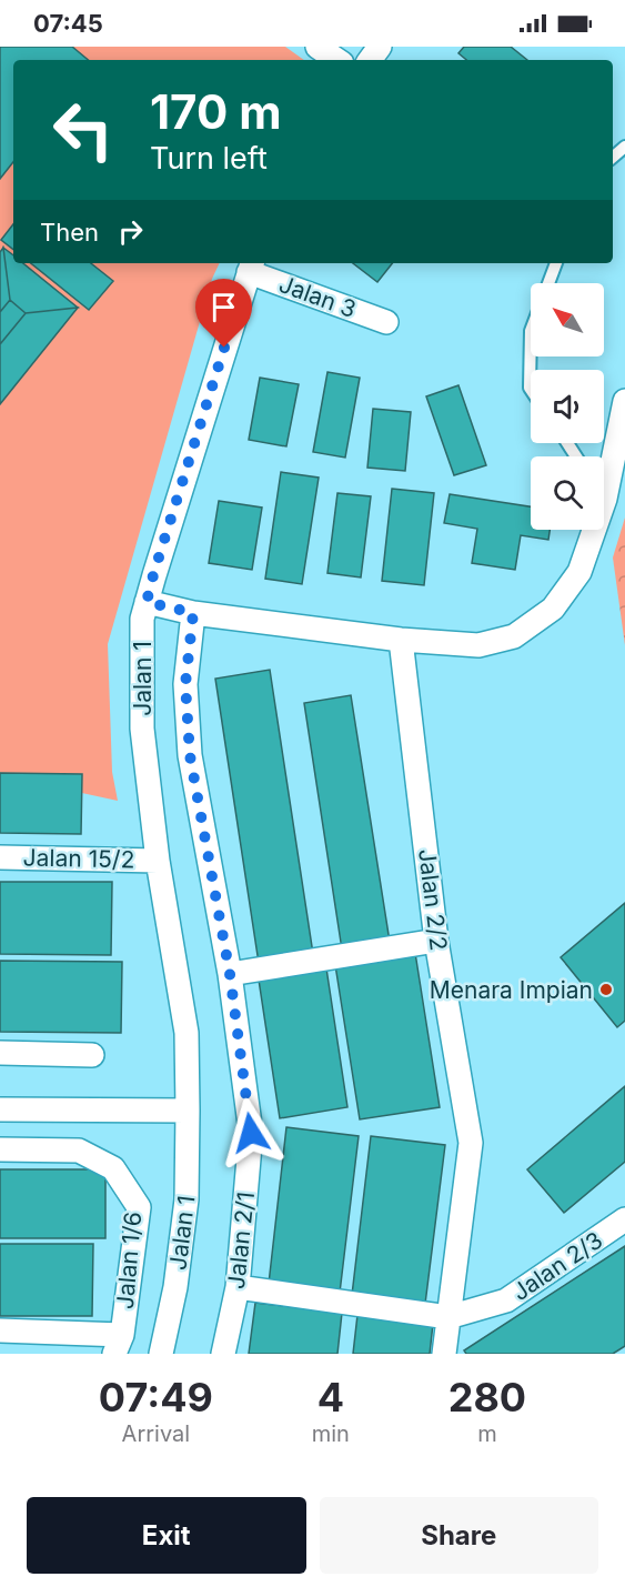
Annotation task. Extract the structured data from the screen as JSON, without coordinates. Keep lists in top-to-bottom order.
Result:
{
  "streets": {
    "street": [
      "Jalan 3",
      "Jalan 1",
      "Jalan 15/2",
      "Jalan 2/2",
      "Jalan 2/1",
      "Jalan 1/6",
      "Jalan 2/3"
    ]
  },
  "crossings": [
    ["Jalan 3", "Jalan 1"],
    ["Jalan 1", "Jalan 15/2"],
    ["Jalan 2/2", "Jalan 2/3"]
  ],
  "places": ["Menara Impian"],
  "north": "top left",
  "page": {
    "status": "07:45",
    "turn": ["170 m", "Turn left"],
    "then": "Then",
    "eta": [
      "07:49",
      "Arrival",
      "4",
      "min",
      "280",
      "m"
    ],
    "buttons": ["Exit", "Share"]
  }
}
